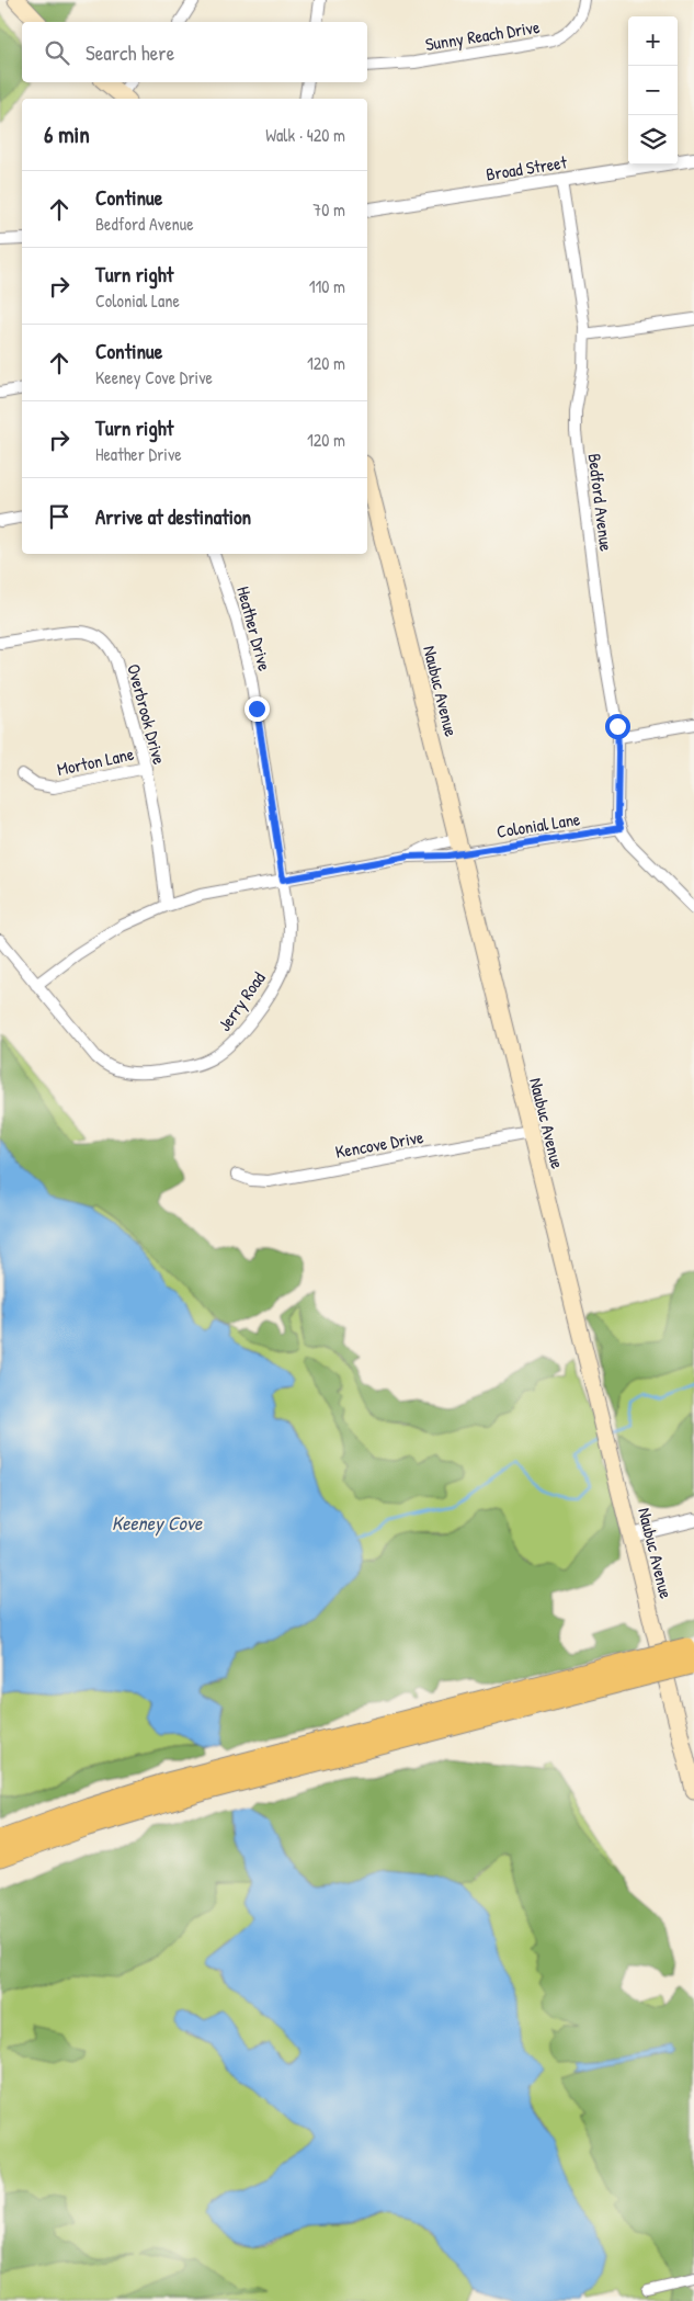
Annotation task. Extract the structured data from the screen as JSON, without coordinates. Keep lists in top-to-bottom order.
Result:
{
  "streets": {
    "main road": ["Naubuc Avenue"],
    "street": [
      "Sunny Reach Drive",
      "Broad Street",
      "Bedford Avenue",
      "Heather Drive",
      "Overbrook Drive",
      "Morton Lane",
      "Colonial Lane",
      "Jerry Road",
      "Kencove Drive"
    ]
  },
  "crossings": [
    ["Broad Street", "Bedford Avenue"],
    ["Bedford Avenue", "Colonial Lane"],
    ["Heather Drive", "Colonial Lane"],
    ["Heather Drive", "Jerry Road"],
    ["Naubuc Avenue", "Colonial Lane"],
    ["Naubuc Avenue", "Kencove Drive"],
    ["Overbrook Drive", "Morton Lane"],
    ["Overbrook Drive", "Colonial Lane"],
    ["Colonial Lane", "Jerry Road"]
  ],
  "water": ["Keeney Cove"],
  "page": {
    "map_buttons": ["+", "−"],
    "search": "Search here",
    "heading": ["6 min", "Walk · 420 m"],
    "list": [
      ["Continue", "Bedford Avenue", "70 m"],
      ["Turn right", "Colonial Lane", "110 m"],
      ["Continue", "Keeney Cove Drive", "120 m"],
      ["Turn right", "Heather Drive", "120 m"],
      "Arrive at destination"
    ]
  }
}
